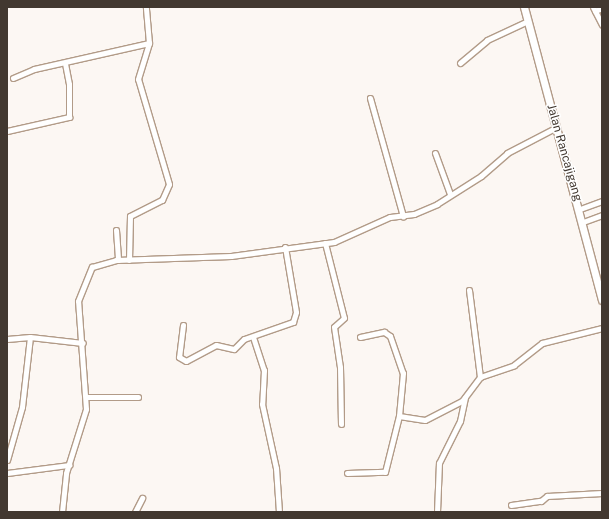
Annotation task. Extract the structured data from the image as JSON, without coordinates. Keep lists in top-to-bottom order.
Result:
{
  "streets": {
    "main road": ["Jalan Rancajigang"]
  }
}
